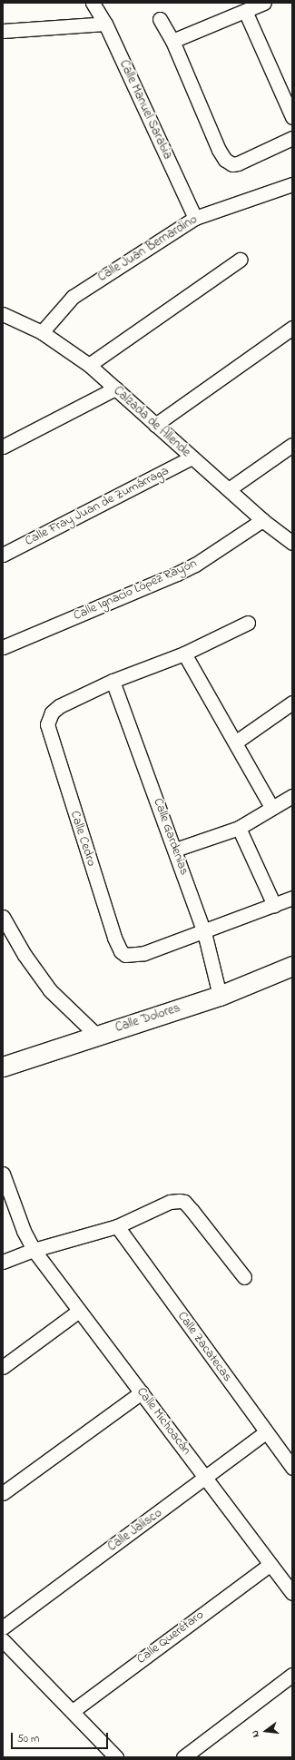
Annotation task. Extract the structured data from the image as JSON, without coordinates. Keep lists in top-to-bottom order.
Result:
{
  "streets": {
    "street": [
      "Calle Manuel Sarabia",
      "Calle Juan Bernardino",
      "Calzada de Allende",
      "Calle Fray Juan de Zumárraga",
      "Calle Ignacio López Rayón",
      "Calle Gardenias",
      "Calle Cedro",
      "Calle Dolores",
      "Calle Zacatecas",
      "Calle Michoacán",
      "Calle Jalisco",
      "Calle Querétaro"
    ]
  },
  "crossings": [
    ["Calle Manuel Sarabia", "Calle Juan Bernardino"],
    ["Calle Juan Bernardino", "Calzada de Allende"],
    ["Calzada de Allende", "Calle Fray Juan de Zumárraga"],
    ["Calzada de Allende", "Calle Ignacio López Rayón"],
    ["Calle Gardenias", "Calle Cedro"],
    ["Calle Gardenias", "Calle Dolores"],
    ["Calle Zacatecas", "Calle Jalisco"],
    ["Calle Michoacán", "Calle Jalisco"],
    ["Calle Michoacán", "Calle Querétaro"]
  ],
  "scale_bar": "50 m",
  "north": "left"
}
